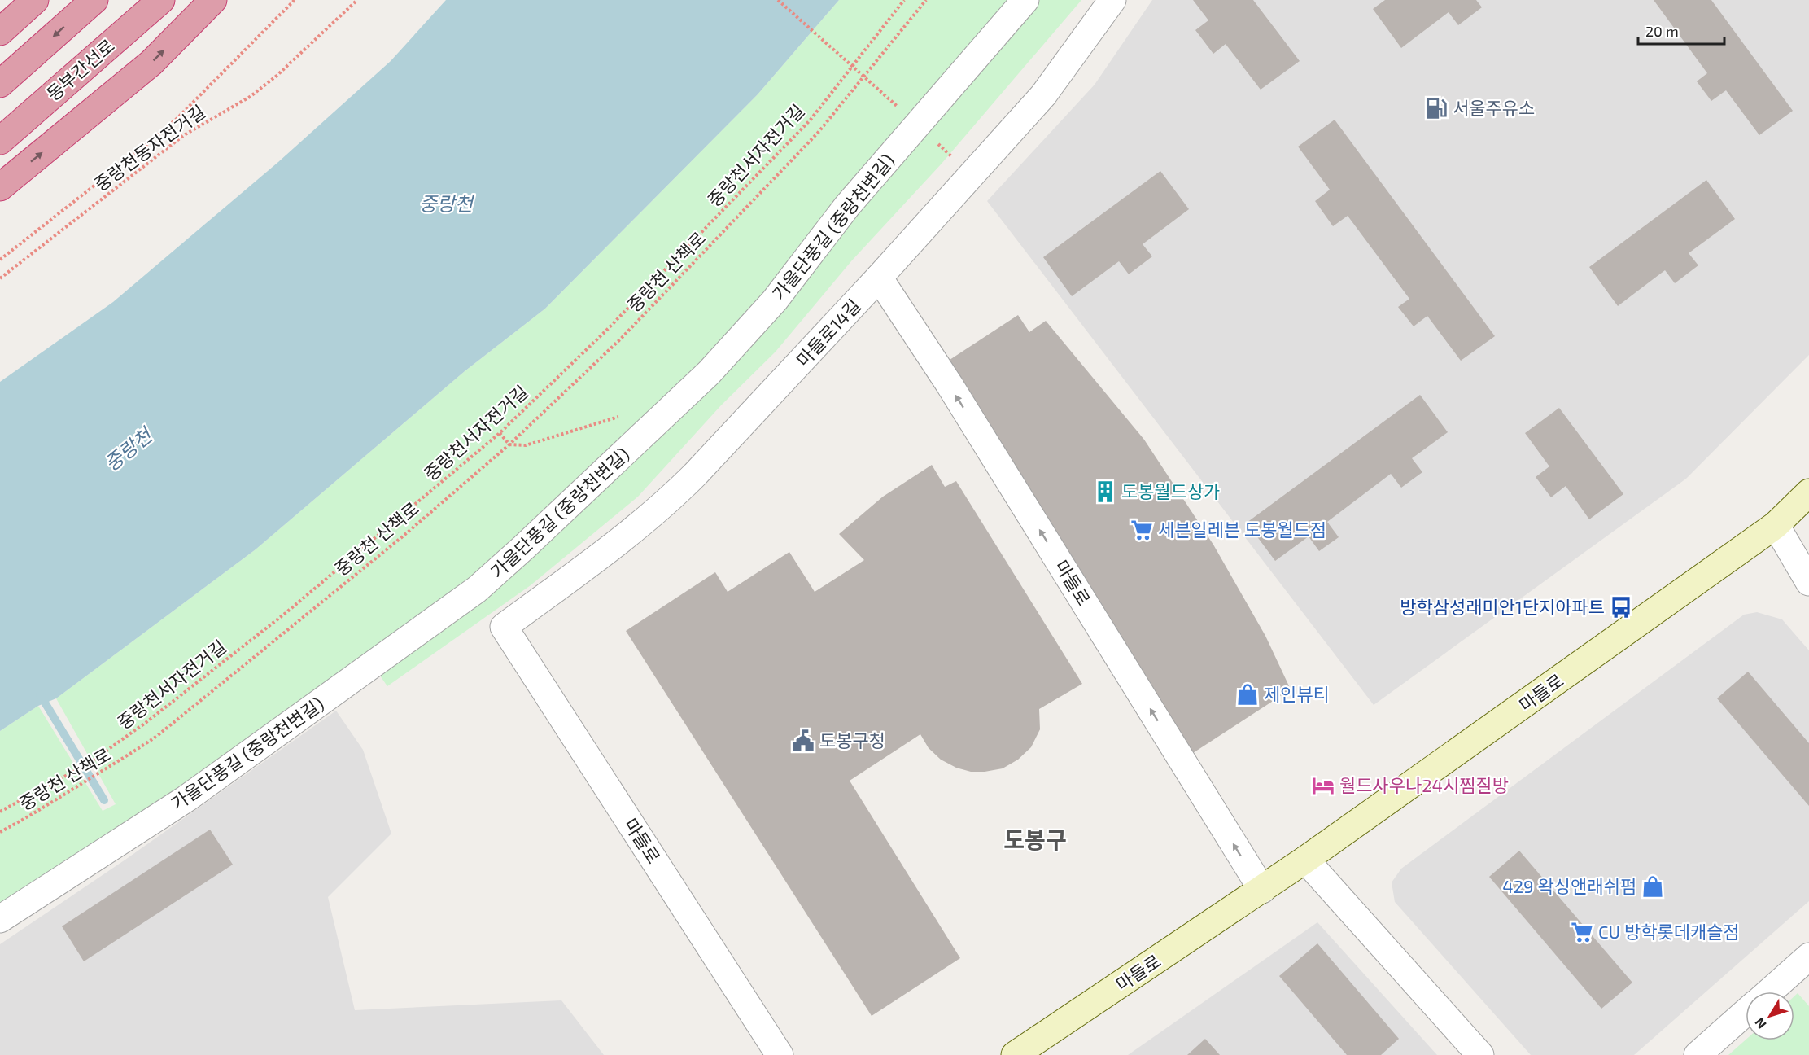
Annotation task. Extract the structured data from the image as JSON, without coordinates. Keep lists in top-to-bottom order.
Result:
{
  "streets": {
    "highway": ["동부간선로"],
    "street": ["가을단풍길 (중랑천변길)", "마들로14길", "마들로"],
    "path": ["중랑천동자전거길", "중랑천서자전거길", "중랑천 산책로"]
  },
  "crossings": [
    ["마들로14길", "마들로"]
  ],
  "districts": ["도봉구"],
  "water": ["중랑천"],
  "places": {
    "fuel station": ["서울주유소"],
    "building": ["도봉월드상가"],
    "supermarket": ["세븐일레븐 도봉월드점", "CU 방학롯데캐슬점"],
    "bus stop": ["방학삼성래미안1단지아파트"],
    "shop": ["제인뷰티", "429 왁싱앤래쉬펌"],
    "public building": ["도봉구청"],
    "hotel": ["월드사우나24시찜질방"]
  },
  "scale_bar": "20 m",
  "north": "bottom left"
}
